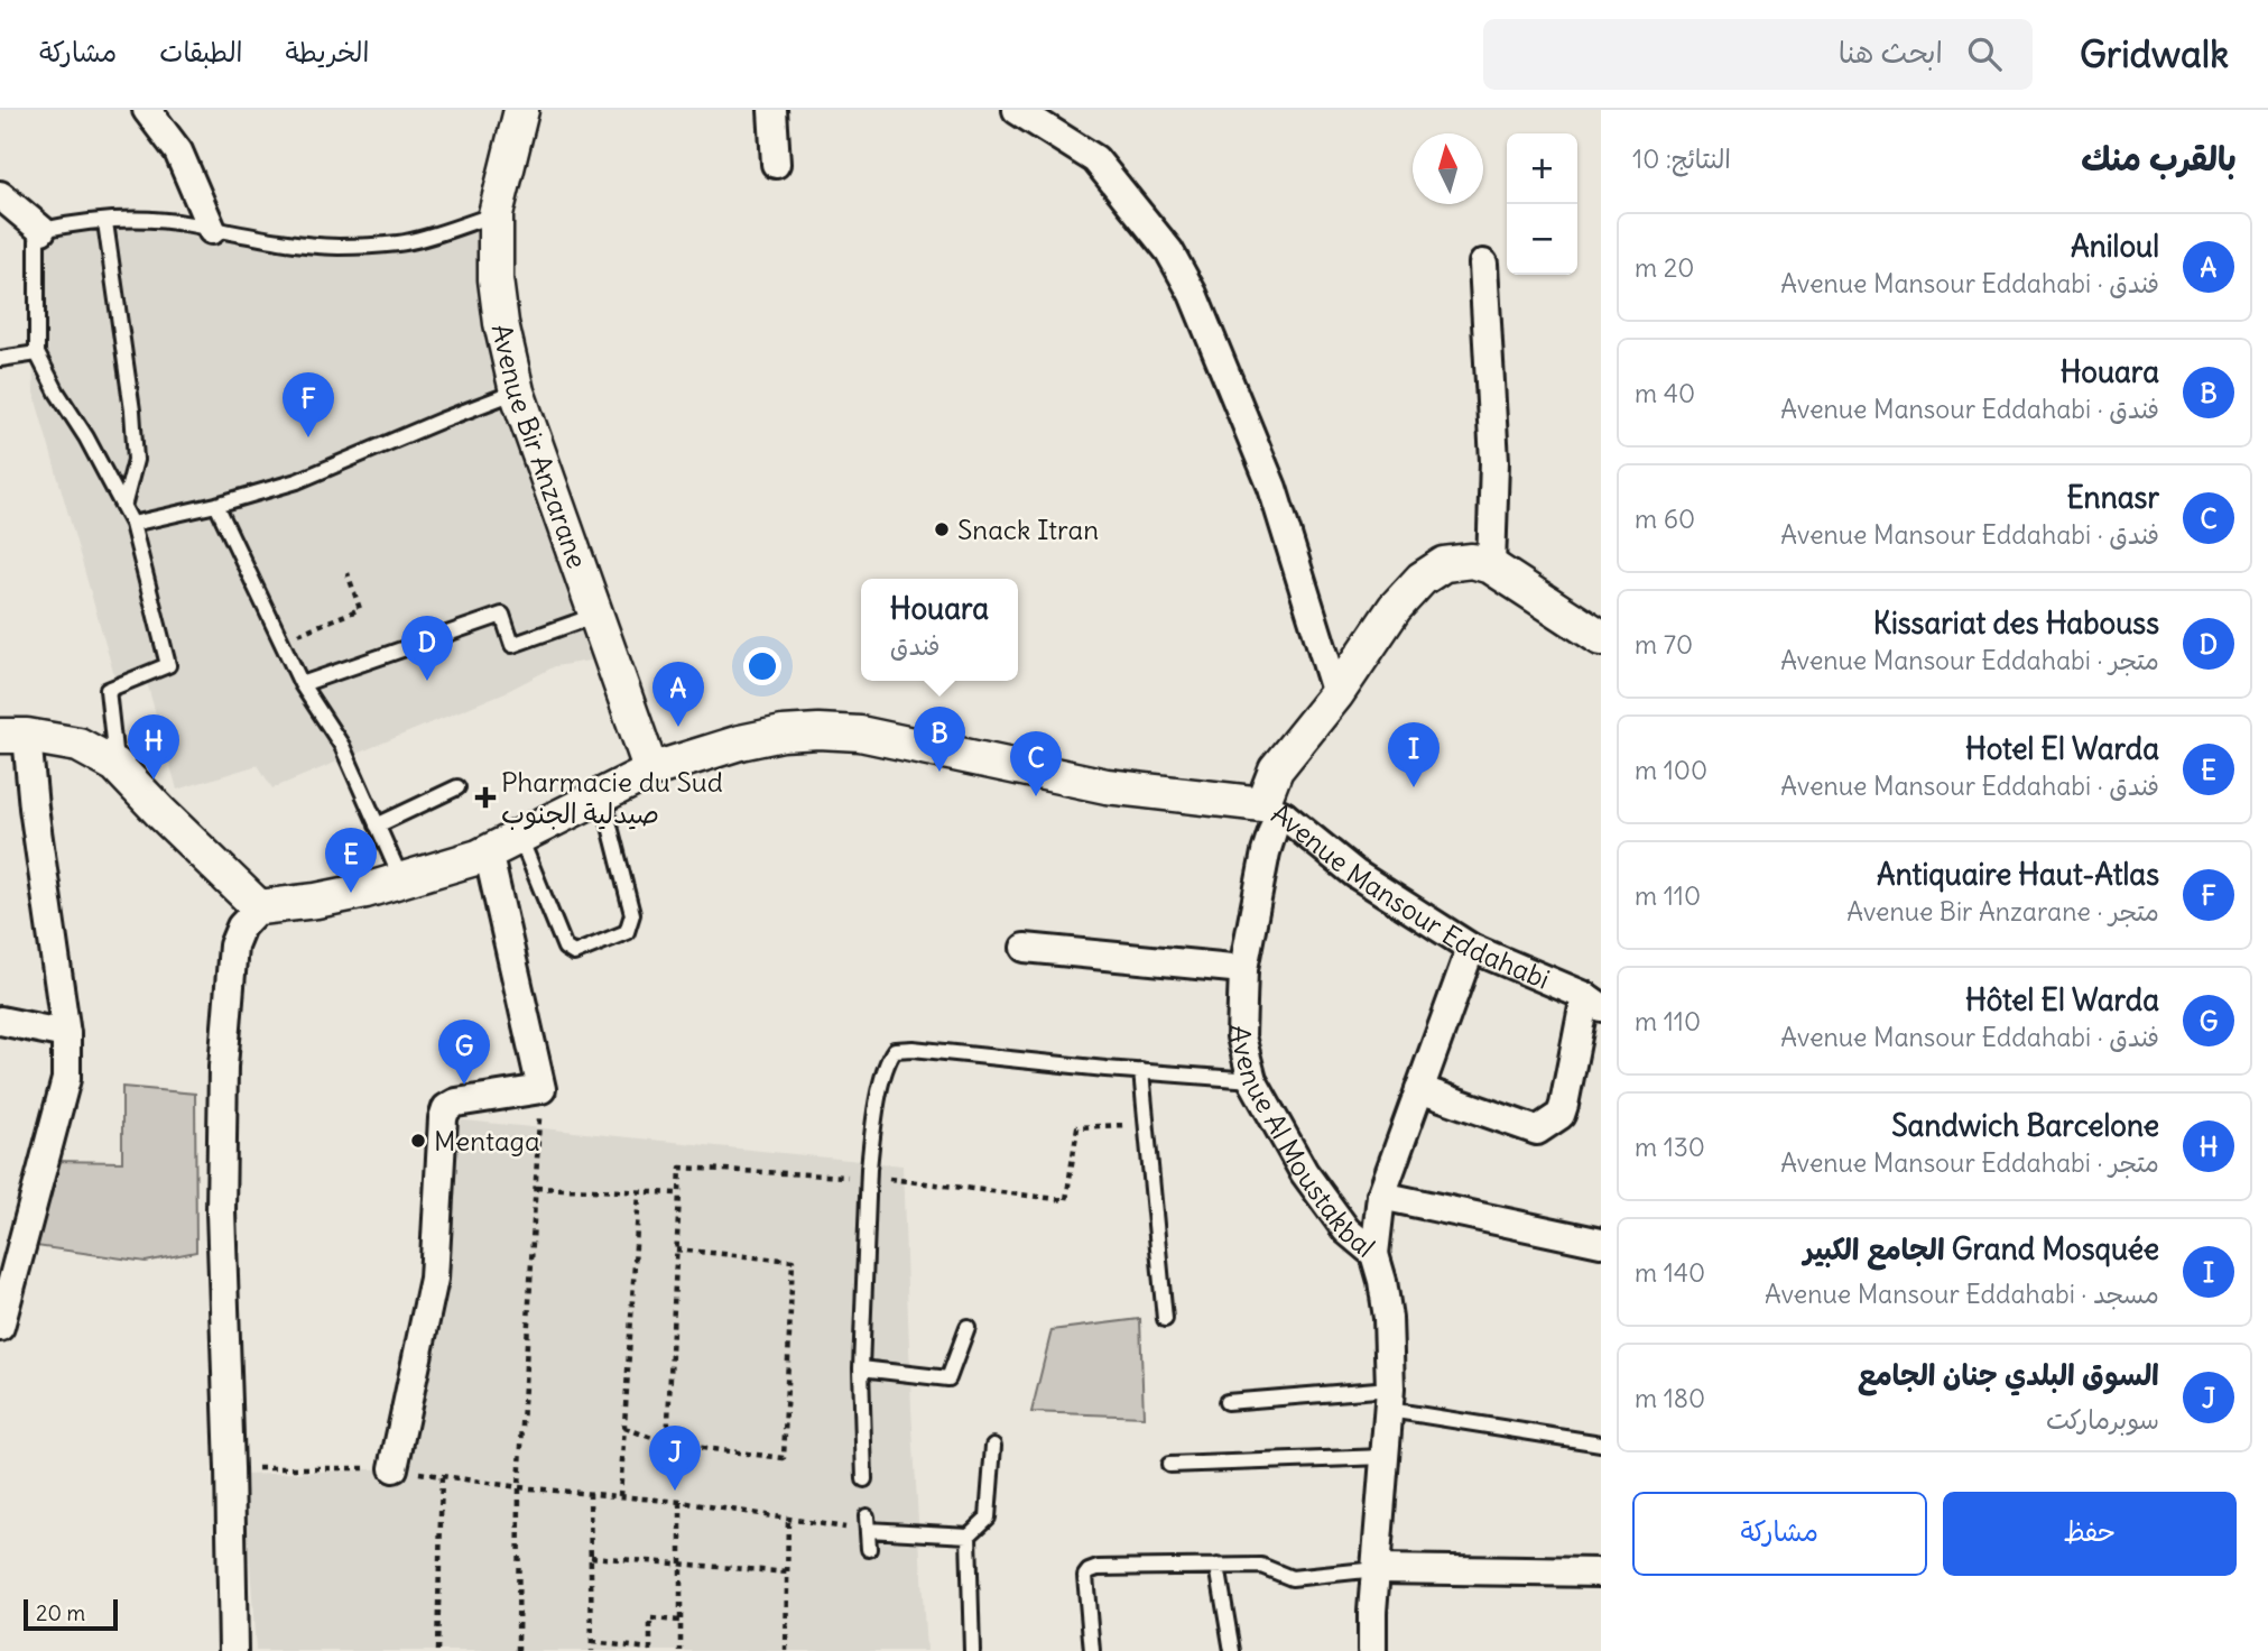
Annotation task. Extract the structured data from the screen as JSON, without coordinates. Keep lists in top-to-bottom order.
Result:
{
  "streets": {
    "street": ["Avenue Bir Anzarane", "Avenue Mansour Eddahabi", "Avenue Al Moustakbal"]
  },
  "crossings": [
    ["Avenue Bir Anzarane", "Avenue Mansour Eddahabi"],
    ["Avenue Mansour Eddahabi", "Avenue Al Moustakbal"]
  ],
  "places": {
    "other": ["Snack Itran", "Mentaga"],
    "health": ["Pharmacie du Sud صيدلية الجنوب"]
  },
  "scale_bar": "20 m",
  "north": "top",
  "page": {
    "header": "Gridwalk",
    "search": "ابحث هنا",
    "nav": ["الخريطة", "الطبقات", "مشاركة"],
    "heading": ["بالقرب منك", "النتائج: 10"],
    "map_buttons": ["+", "−"],
    "list": [
      {
        "mark": "A",
        "name": "Aniloul",
        "note": "فندق · Avenue Mansour Eddahabi",
        "value": "20 m"
      },
      {
        "mark": "B",
        "name": "Houara",
        "note": "فندق · Avenue Mansour Eddahabi",
        "value": "40 m"
      },
      {
        "mark": "C",
        "name": "Ennasr",
        "note": "فندق · Avenue Mansour Eddahabi",
        "value": "60 m"
      },
      {
        "mark": "D",
        "name": "Kissariat des Habouss",
        "note": "متجر · Avenue Mansour Eddahabi",
        "value": "70 m"
      },
      {
        "mark": "E",
        "name": "Hotel El Warda",
        "note": "فندق · Avenue Mansour Eddahabi",
        "value": "100 m"
      },
      {
        "mark": "F",
        "name": "Antiquaire Haut-Atlas",
        "note": "متجر · Avenue Bir Anzarane",
        "value": "110 m"
      },
      {
        "mark": "G",
        "name": "Hôtel El Warda",
        "note": "فندق · Avenue Mansour Eddahabi",
        "value": "110 m"
      },
      {
        "mark": "H",
        "name": "Sandwich Barcelone",
        "note": "متجر · Avenue Mansour Eddahabi",
        "value": "130 m"
      },
      {
        "mark": "I",
        "name": "Grand Mosquée الجامع الكبير",
        "note": "مسجد · Avenue Mansour Eddahabi",
        "value": "140 m"
      },
      {
        "mark": "J",
        "name": "السوق البلدي جنان الجامع",
        "note": "سوبرماركت",
        "value": "180 m"
      }
    ],
    "pins": [
      "F",
      "D",
      "A",
      "B",
      "H",
      "I",
      "C",
      "E",
      "G",
      "J"
    ],
    "popup": ["Houara", "فندق"],
    "buttons": ["حفظ", "مشاركة"],
    "scale": "20 m"
  }
}
